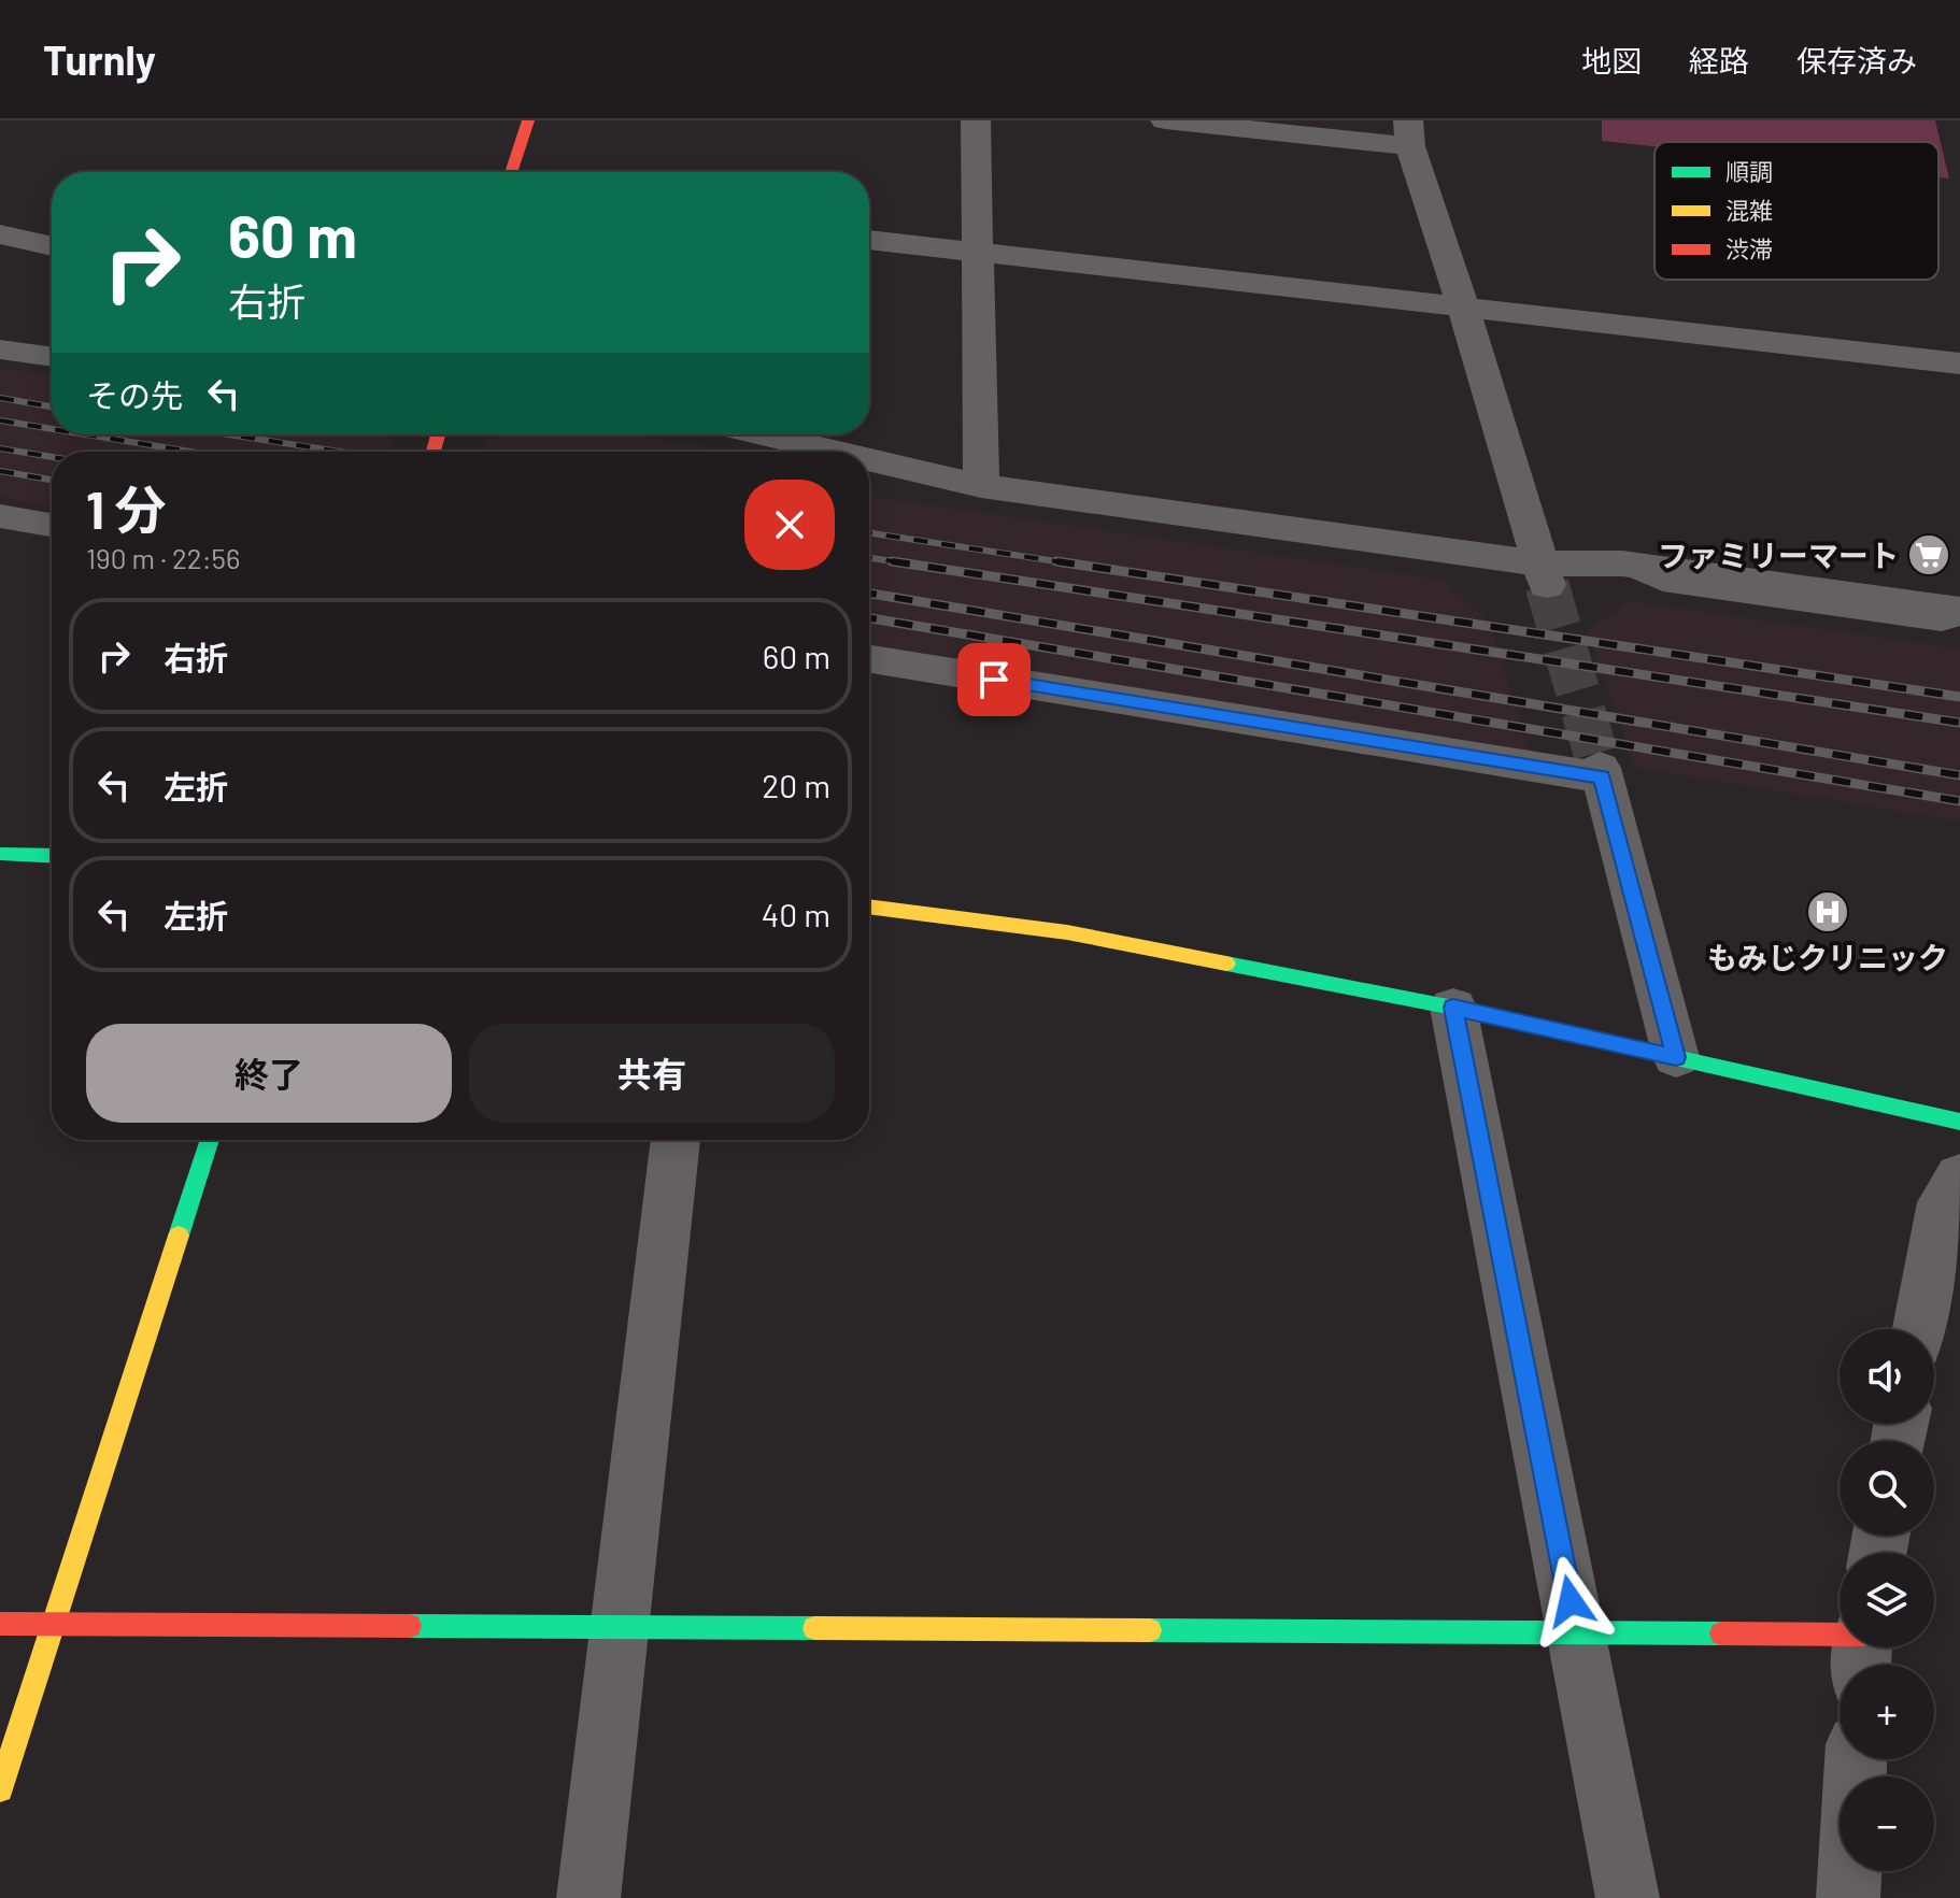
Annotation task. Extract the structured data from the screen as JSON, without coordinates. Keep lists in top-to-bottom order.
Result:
{
  "places": {
    "supermarket": ["ファミリーマート"],
    "hospital": ["もみじクリニック"]
  },
  "legend": ["順調", "混雑", "渋滞"],
  "page": {
    "header": "Turnly",
    "nav": ["地図", "経路", "保存済み"],
    "turn": ["60 m", "右折"],
    "then": "その先",
    "heading": ["1 分", "190 m · 22:56"],
    "list": [
      {
        "name": "右折",
        "value": "60 m"
      },
      {
        "name": "左折",
        "value": "20 m"
      },
      {
        "name": "左折",
        "value": "40 m"
      }
    ],
    "buttons": ["終了", "共有"],
    "map_buttons": ["+", "−"]
  }
}
